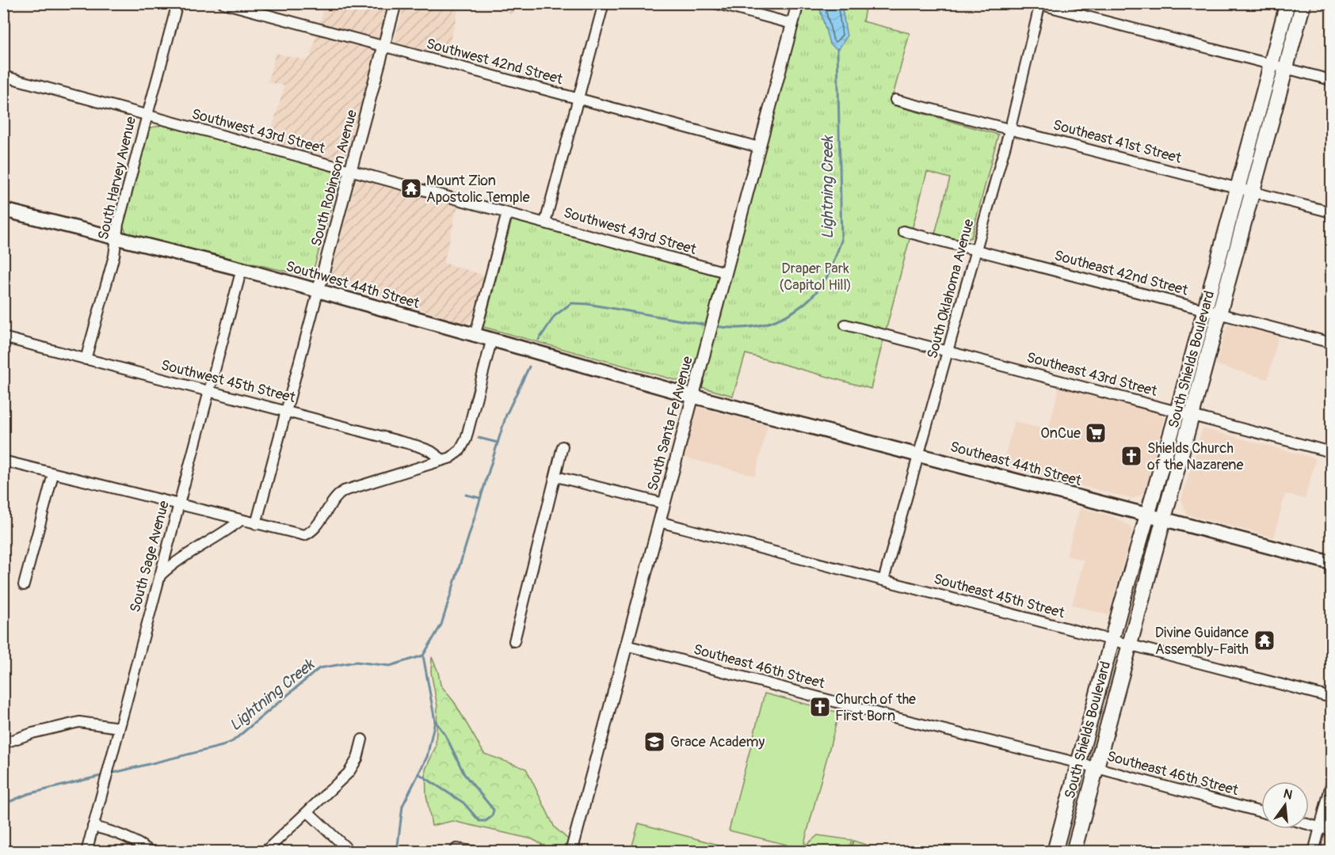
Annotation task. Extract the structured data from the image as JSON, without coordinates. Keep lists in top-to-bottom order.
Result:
{
  "streets": {
    "main road": ["Southwest 44th Street", "South Shields Boulevard", "Southeast 44th Street"],
    "street": [
      "Southwest 42nd Street",
      "Southwest 43rd Street",
      "Southeast 41st Street",
      "South Harvey Avenue",
      "South Robinson Avenue",
      "Southeast 42nd Street",
      "South Oklahoma Avenue",
      "Southeast 43rd Street",
      "Southwest 45th Street",
      "South Santa Fe Avenue",
      "South Sage Avenue",
      "Southeast 45th Street",
      "Southeast 46th Street"
    ]
  },
  "crossings": [
    ["Southwest 42nd Street", "South Robinson Avenue"],
    ["Southwest 42nd Street", "South Santa Fe Avenue"],
    ["Southwest 43rd Street", "South Harvey Avenue"],
    ["Southwest 43rd Street", "South Robinson Avenue"],
    ["Southwest 43rd Street", "South Santa Fe Avenue"],
    ["Southeast 41st Street", "South Oklahoma Avenue"],
    ["Southeast 41st Street", "South Shields Boulevard"],
    ["South Harvey Avenue", "Southwest 44th Street"],
    ["South Harvey Avenue", "Southwest 45th Street"],
    ["South Robinson Avenue", "Southwest 44th Street"],
    ["South Robinson Avenue", "Southwest 45th Street"],
    ["Southeast 42nd Street", "South Oklahoma Avenue"],
    ["Southeast 42nd Street", "South Shields Boulevard"],
    ["Southwest 44th Street", "South Santa Fe Avenue"],
    ["Southwest 44th Street", "Southeast 44th Street"],
    ["Southwest 44th Street", "South Sage Avenue"],
    ["South Oklahoma Avenue", "Southeast 43rd Street"],
    ["South Oklahoma Avenue", "Southeast 44th Street"],
    ["South Oklahoma Avenue", "Southeast 45th Street"],
    ["South Shields Boulevard", "Southeast 43rd Street"],
    ["South Shields Boulevard", "Southeast 44th Street"],
    ["South Shields Boulevard", "Southeast 45th Street"],
    ["South Shields Boulevard", "Southeast 46th Street"],
    ["Southwest 45th Street", "South Sage Avenue"],
    ["South Santa Fe Avenue", "Southeast 44th Street"],
    ["South Santa Fe Avenue", "Southeast 45th Street"],
    ["South Santa Fe Avenue", "Southeast 46th Street"]
  ],
  "water": ["Lightning Creek"],
  "parks": ["Draper Park (Capitol Hill)"],
  "places": {
    "temple": ["Mount Zion Apostolic Temple", "Divine Guidance Assembly-Faith"],
    "supermarket": ["OnCue"],
    "church": ["Shields Church of the Nazarene", "Church of the First Born"],
    "school or university": ["Grace Academy"]
  },
  "north": "top"
}
